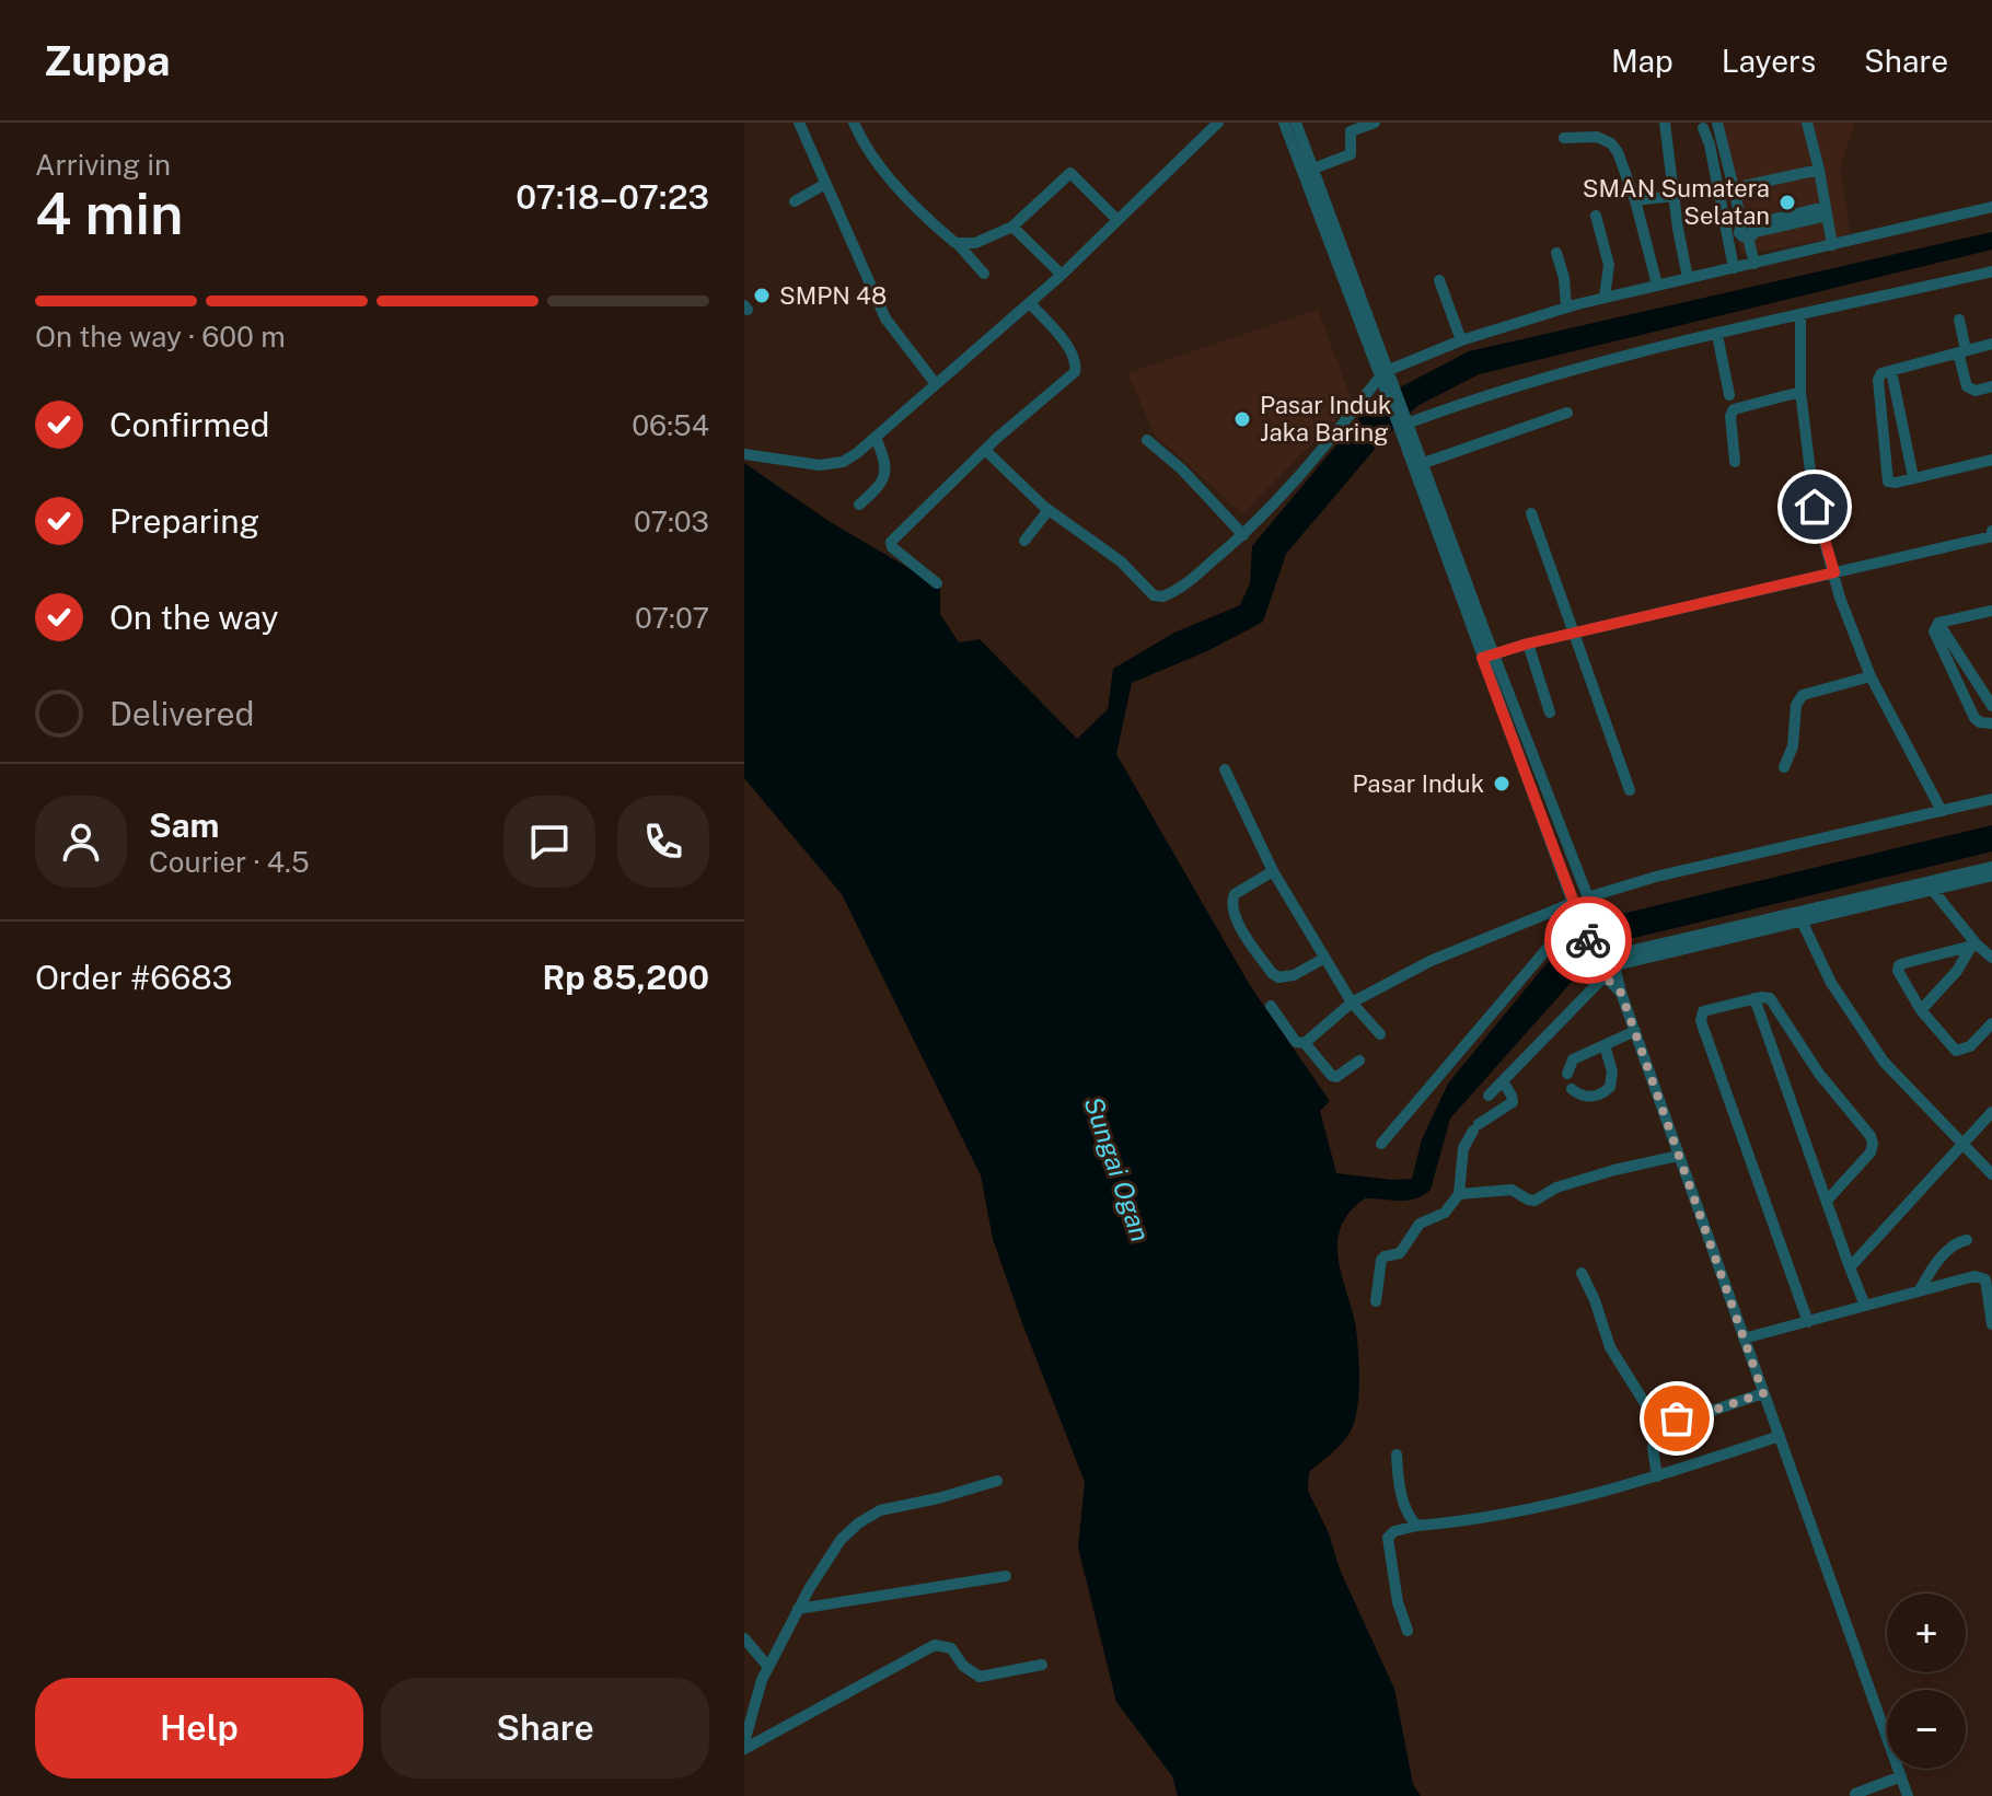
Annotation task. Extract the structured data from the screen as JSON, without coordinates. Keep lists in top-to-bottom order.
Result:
{
  "water": ["Sungai Ogan"],
  "places": [
    "SMAN Sumatera Selatan",
    "SMPN 48",
    "Pasar Induk Jaka Baring",
    "Pasar Induk"
  ],
  "page": {
    "header": "Zuppa",
    "nav": ["Map", "Layers", "Share"],
    "heading": ["4 min", "Arriving in", "07:18–07:23"],
    "panel": [
      "Sam",
      "Courier · 4.5",
      "Order #6683",
      "Rp 85,200"
    ],
    "bar": "On the way · 600 m",
    "list": [
      ["Confirmed", "06:54"],
      ["Preparing", "07:03"],
      ["On the way", "07:07"],
      "Delivered"
    ],
    "map_buttons": ["+", "−"],
    "buttons": ["Help", "Share"]
  }
}
